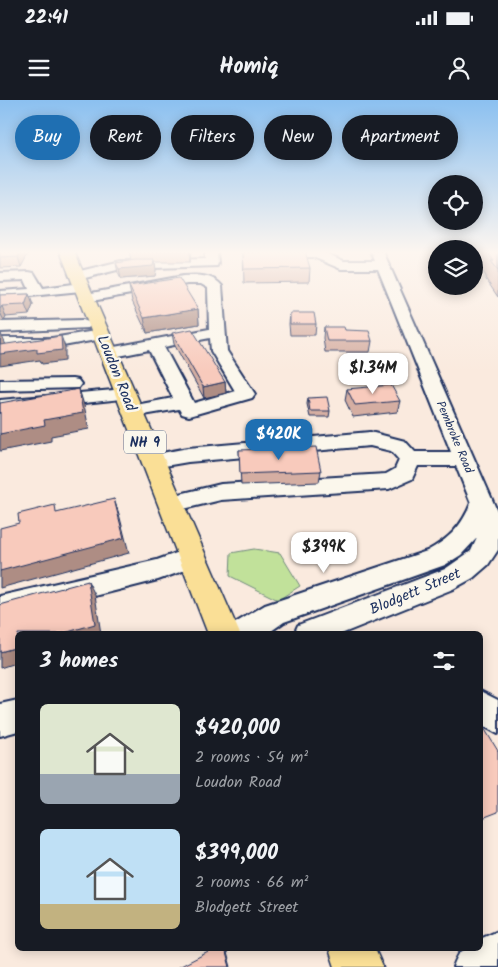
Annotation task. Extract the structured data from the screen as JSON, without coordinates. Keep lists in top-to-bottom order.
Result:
{
  "streets": {
    "main road": ["Loudon Road", "NH 9"],
    "street": ["Pembroke Road", "Blodgett Street"]
  },
  "crossings": [
    ["Pembroke Road", "Blodgett Street"]
  ],
  "page": {
    "status": "22:41",
    "header": "Homiq",
    "chip": [
      "Buy",
      "Rent",
      "Filters",
      "New",
      "Apartment"
    ],
    "price": ["$1.34M", "$420K", "$399K"],
    "heading": "3 homes",
    "list": [
      {
        "name": "$420,000",
        "note": "2 rooms · 54 m² · Loudon Road"
      },
      {
        "name": "$399,000",
        "note": "2 rooms · 66 m² · Blodgett Street"
      }
    ]
  }
}
